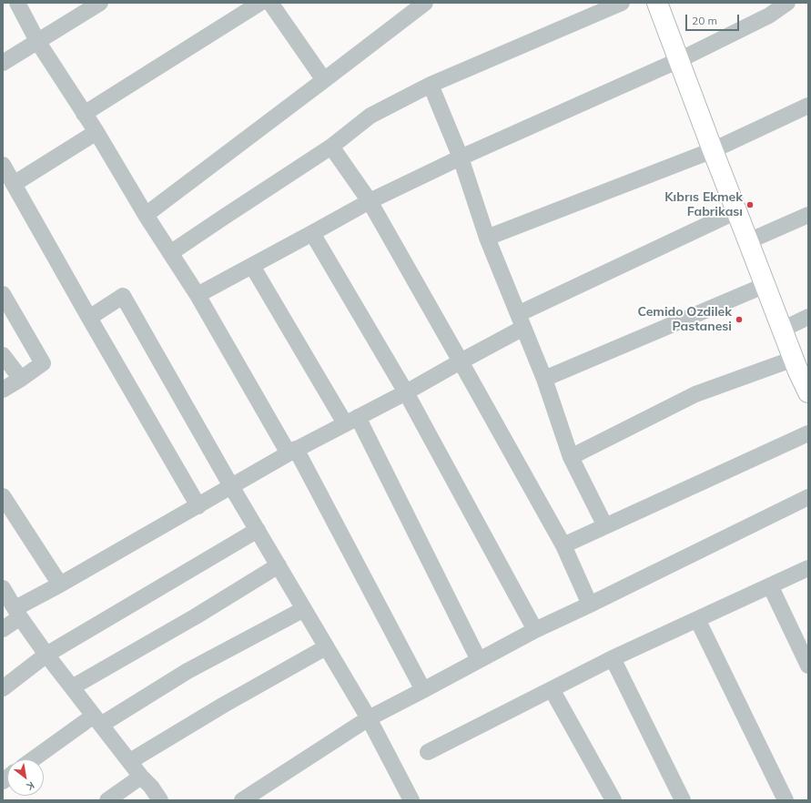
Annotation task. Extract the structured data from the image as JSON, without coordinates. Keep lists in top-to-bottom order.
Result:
{
  "places": ["Kıbrıs Ekmek Fabrikası", "Cemido Ozdilek Pastanesi"],
  "scale_bar": "20 m",
  "north": "bottom right"
}
